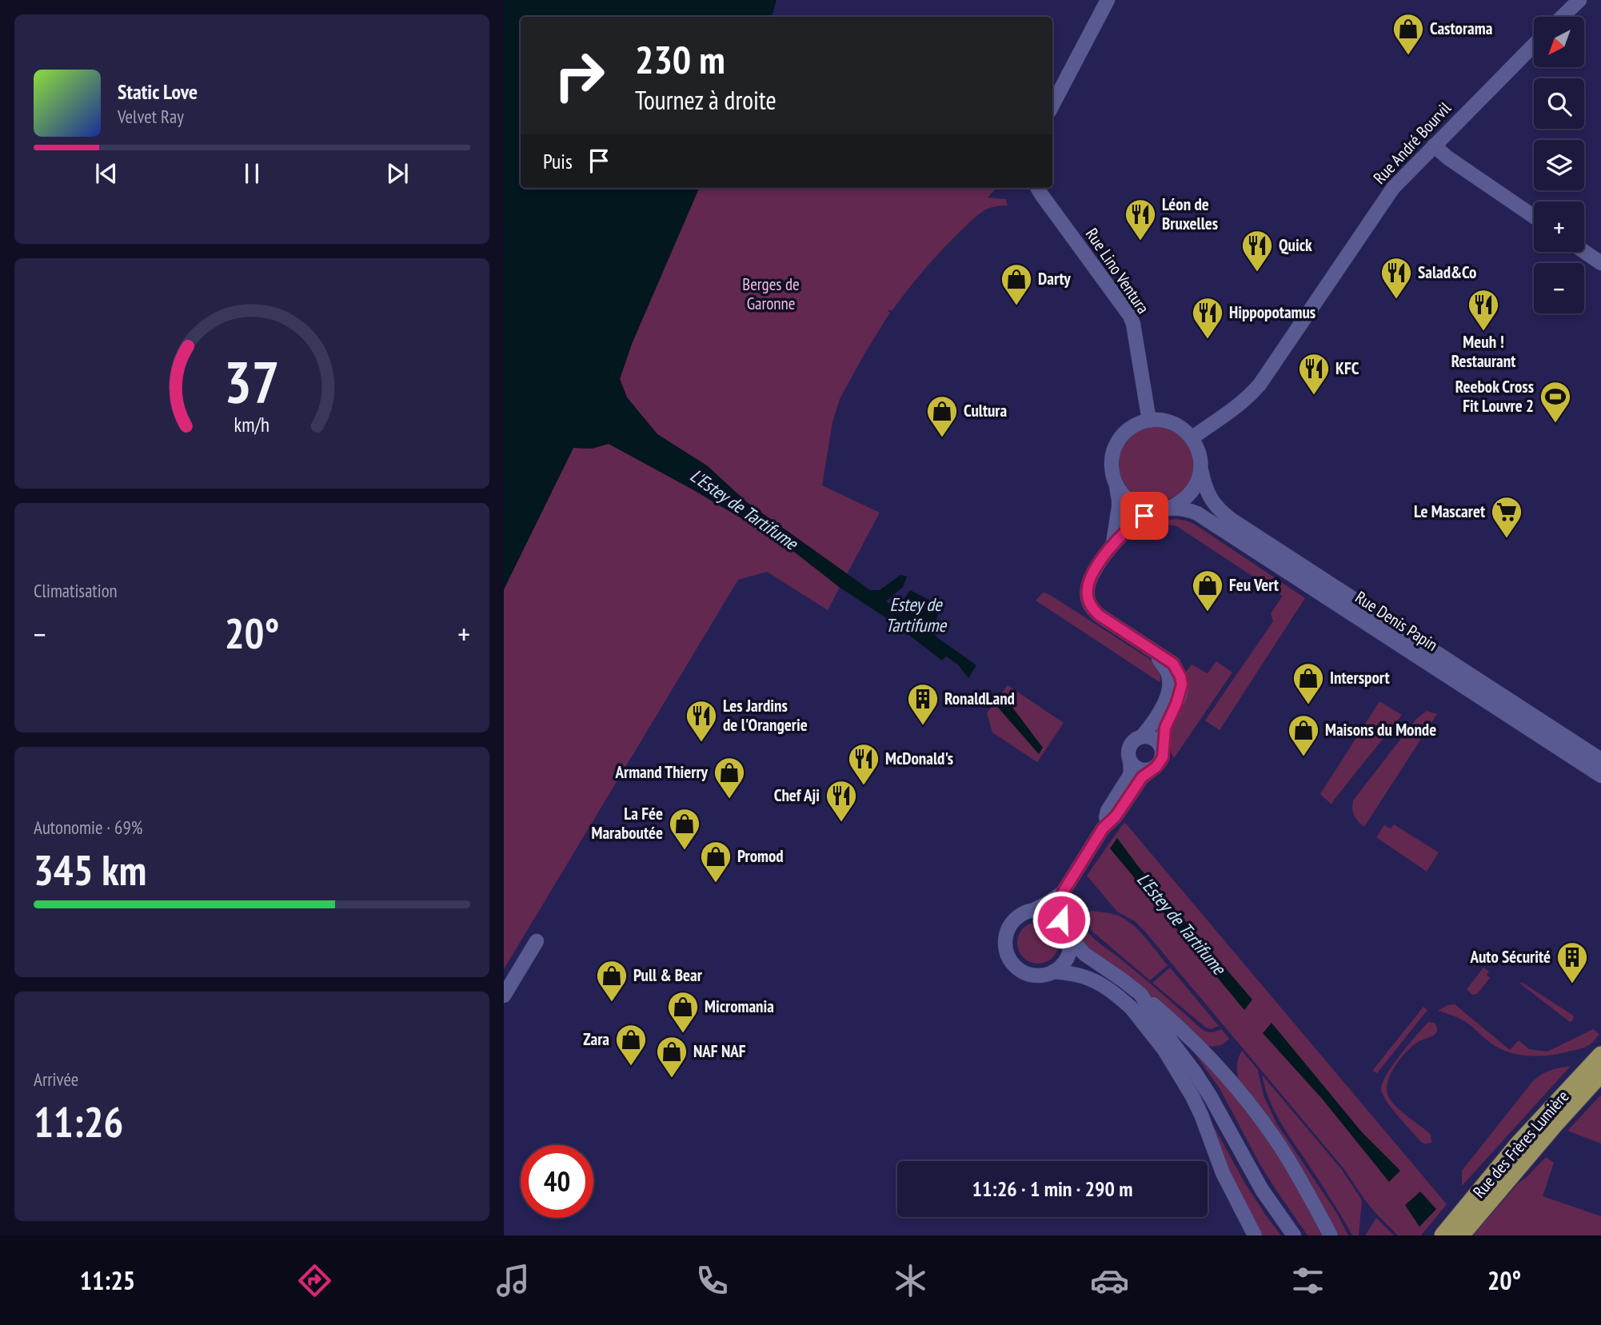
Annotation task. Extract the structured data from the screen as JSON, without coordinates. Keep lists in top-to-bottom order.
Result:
{
  "streets": {
    "main road": ["Rue des Frères Lumière"],
    "street": ["Rue André Bourvil", "Rue Lino Ventura", "Rue Denis Papin"]
  },
  "crossings": [
    ["Rue André Bourvil", "Rue Lino Ventura"],
    ["Rue André Bourvil", "Rue Denis Papin"],
    ["Rue Lino Ventura", "Rue Denis Papin"]
  ],
  "water": ["L'Estey de Tartifume", "Estey de Tartifume"],
  "parks": ["Berges de Garonne"],
  "places": {
    "shop": [
      "Castorama",
      "Darty",
      "Cultura",
      "Feu Vert",
      "Intersport",
      "Maisons du Monde",
      "Armand Thierry",
      "La Fée Maraboutée",
      "Promod",
      "Pull & Bear",
      "Micromania",
      "Zara",
      "NAF NAF"
    ],
    "restaurant": [
      "Léon de Bruxelles",
      "Quick",
      "Salad&Co",
      "Meuh ! Restaurant",
      "Hippopotamus",
      "KFC",
      "Les Jardins de l'Orangerie",
      "McDonald's",
      "Chef Aji"
    ],
    "sports": ["Reebok Cross Fit Louvre 2"],
    "supermarket": ["Le Mascaret"],
    "building": ["RonaldLand", "Auto Sécurité"]
  },
  "north": "bottom left",
  "page": {
    "map_buttons": ["+", "−"],
    "turn": ["230 m", "Tournez à droite"],
    "song": ["Static Love", "Velvet Ray"],
    "then": "Puis",
    "tile": [
      "Climatisation",
      ["Autonomie · 69%", "345 km"],
      ["Arrivée", "11:26"]
    ],
    "heat": ["−", "20°", "+"],
    "limit": "40",
    "trip": "11:26 · 1 min · 290 m",
    "tabs": ["11:25", "20°"],
    "gauge": ["37", "km/h"]
  }
}
